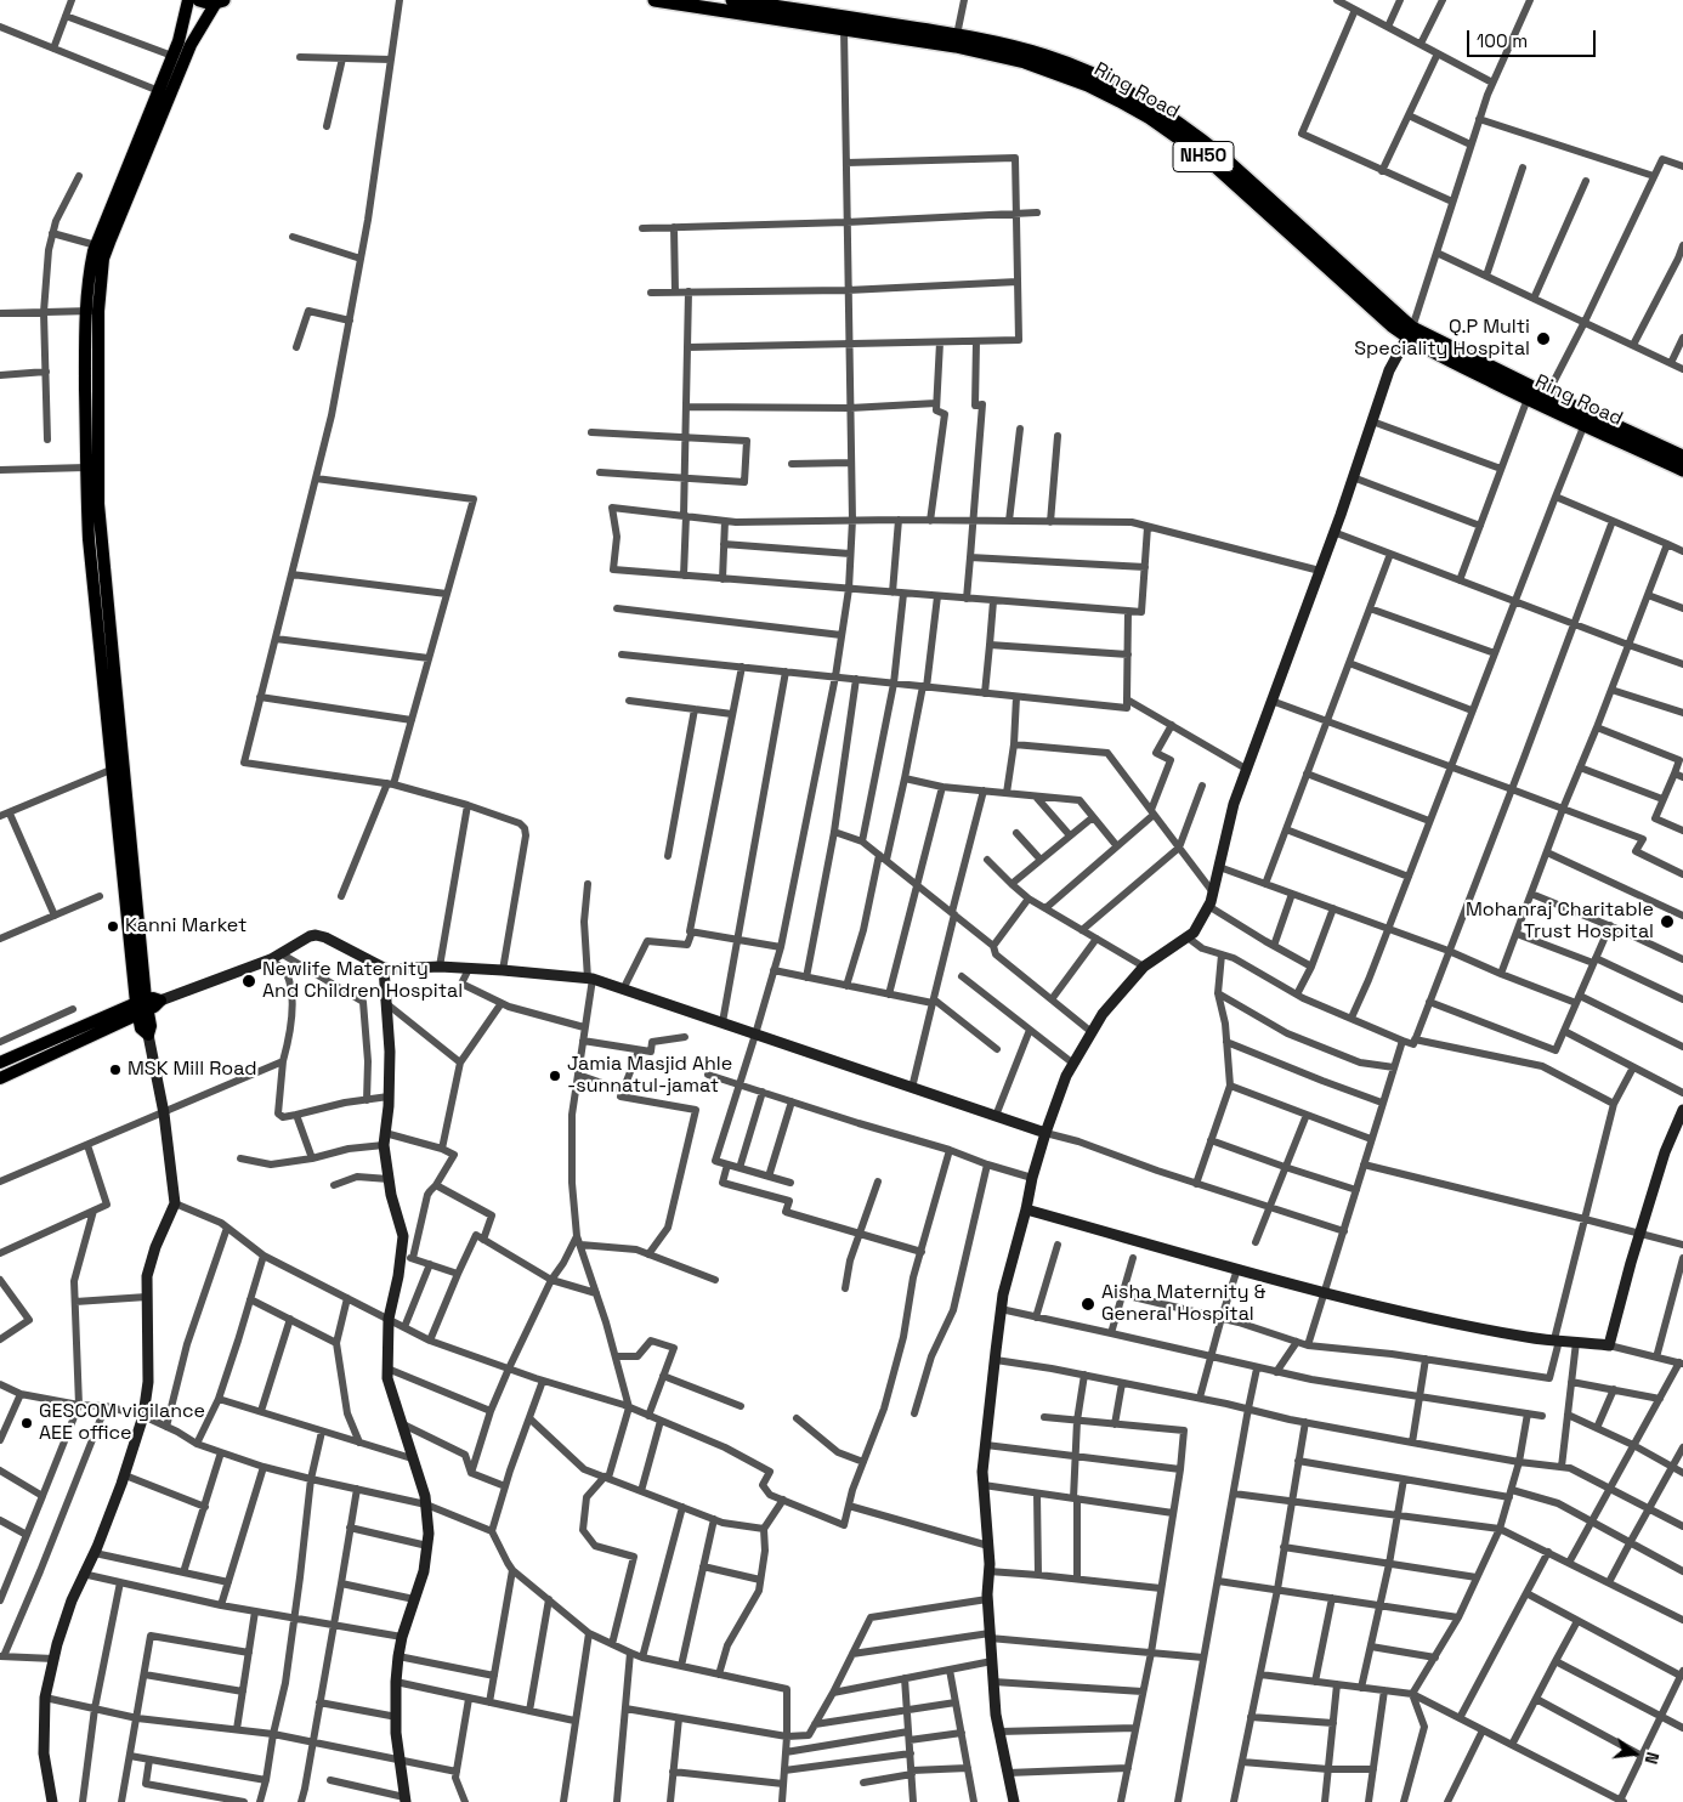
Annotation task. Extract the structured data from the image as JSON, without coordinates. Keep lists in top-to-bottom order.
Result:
{
  "streets": {
    "highway": ["Ring Road", "NH50"]
  },
  "places": [
    "Q.P Multi Speciality Hospital",
    "Mohanraj Charitable Trust Hospital",
    "Kanni Market",
    "Newlife Maternity And Children Hospital",
    "MSK Mill Road",
    "Jamia Masjid Ahle -sunnatul-jamat",
    "Aisha Maternity & General Hospital",
    "GESCOM vigilance AEE office"
  ],
  "scale_bar": "100 m",
  "north": "right"
}
